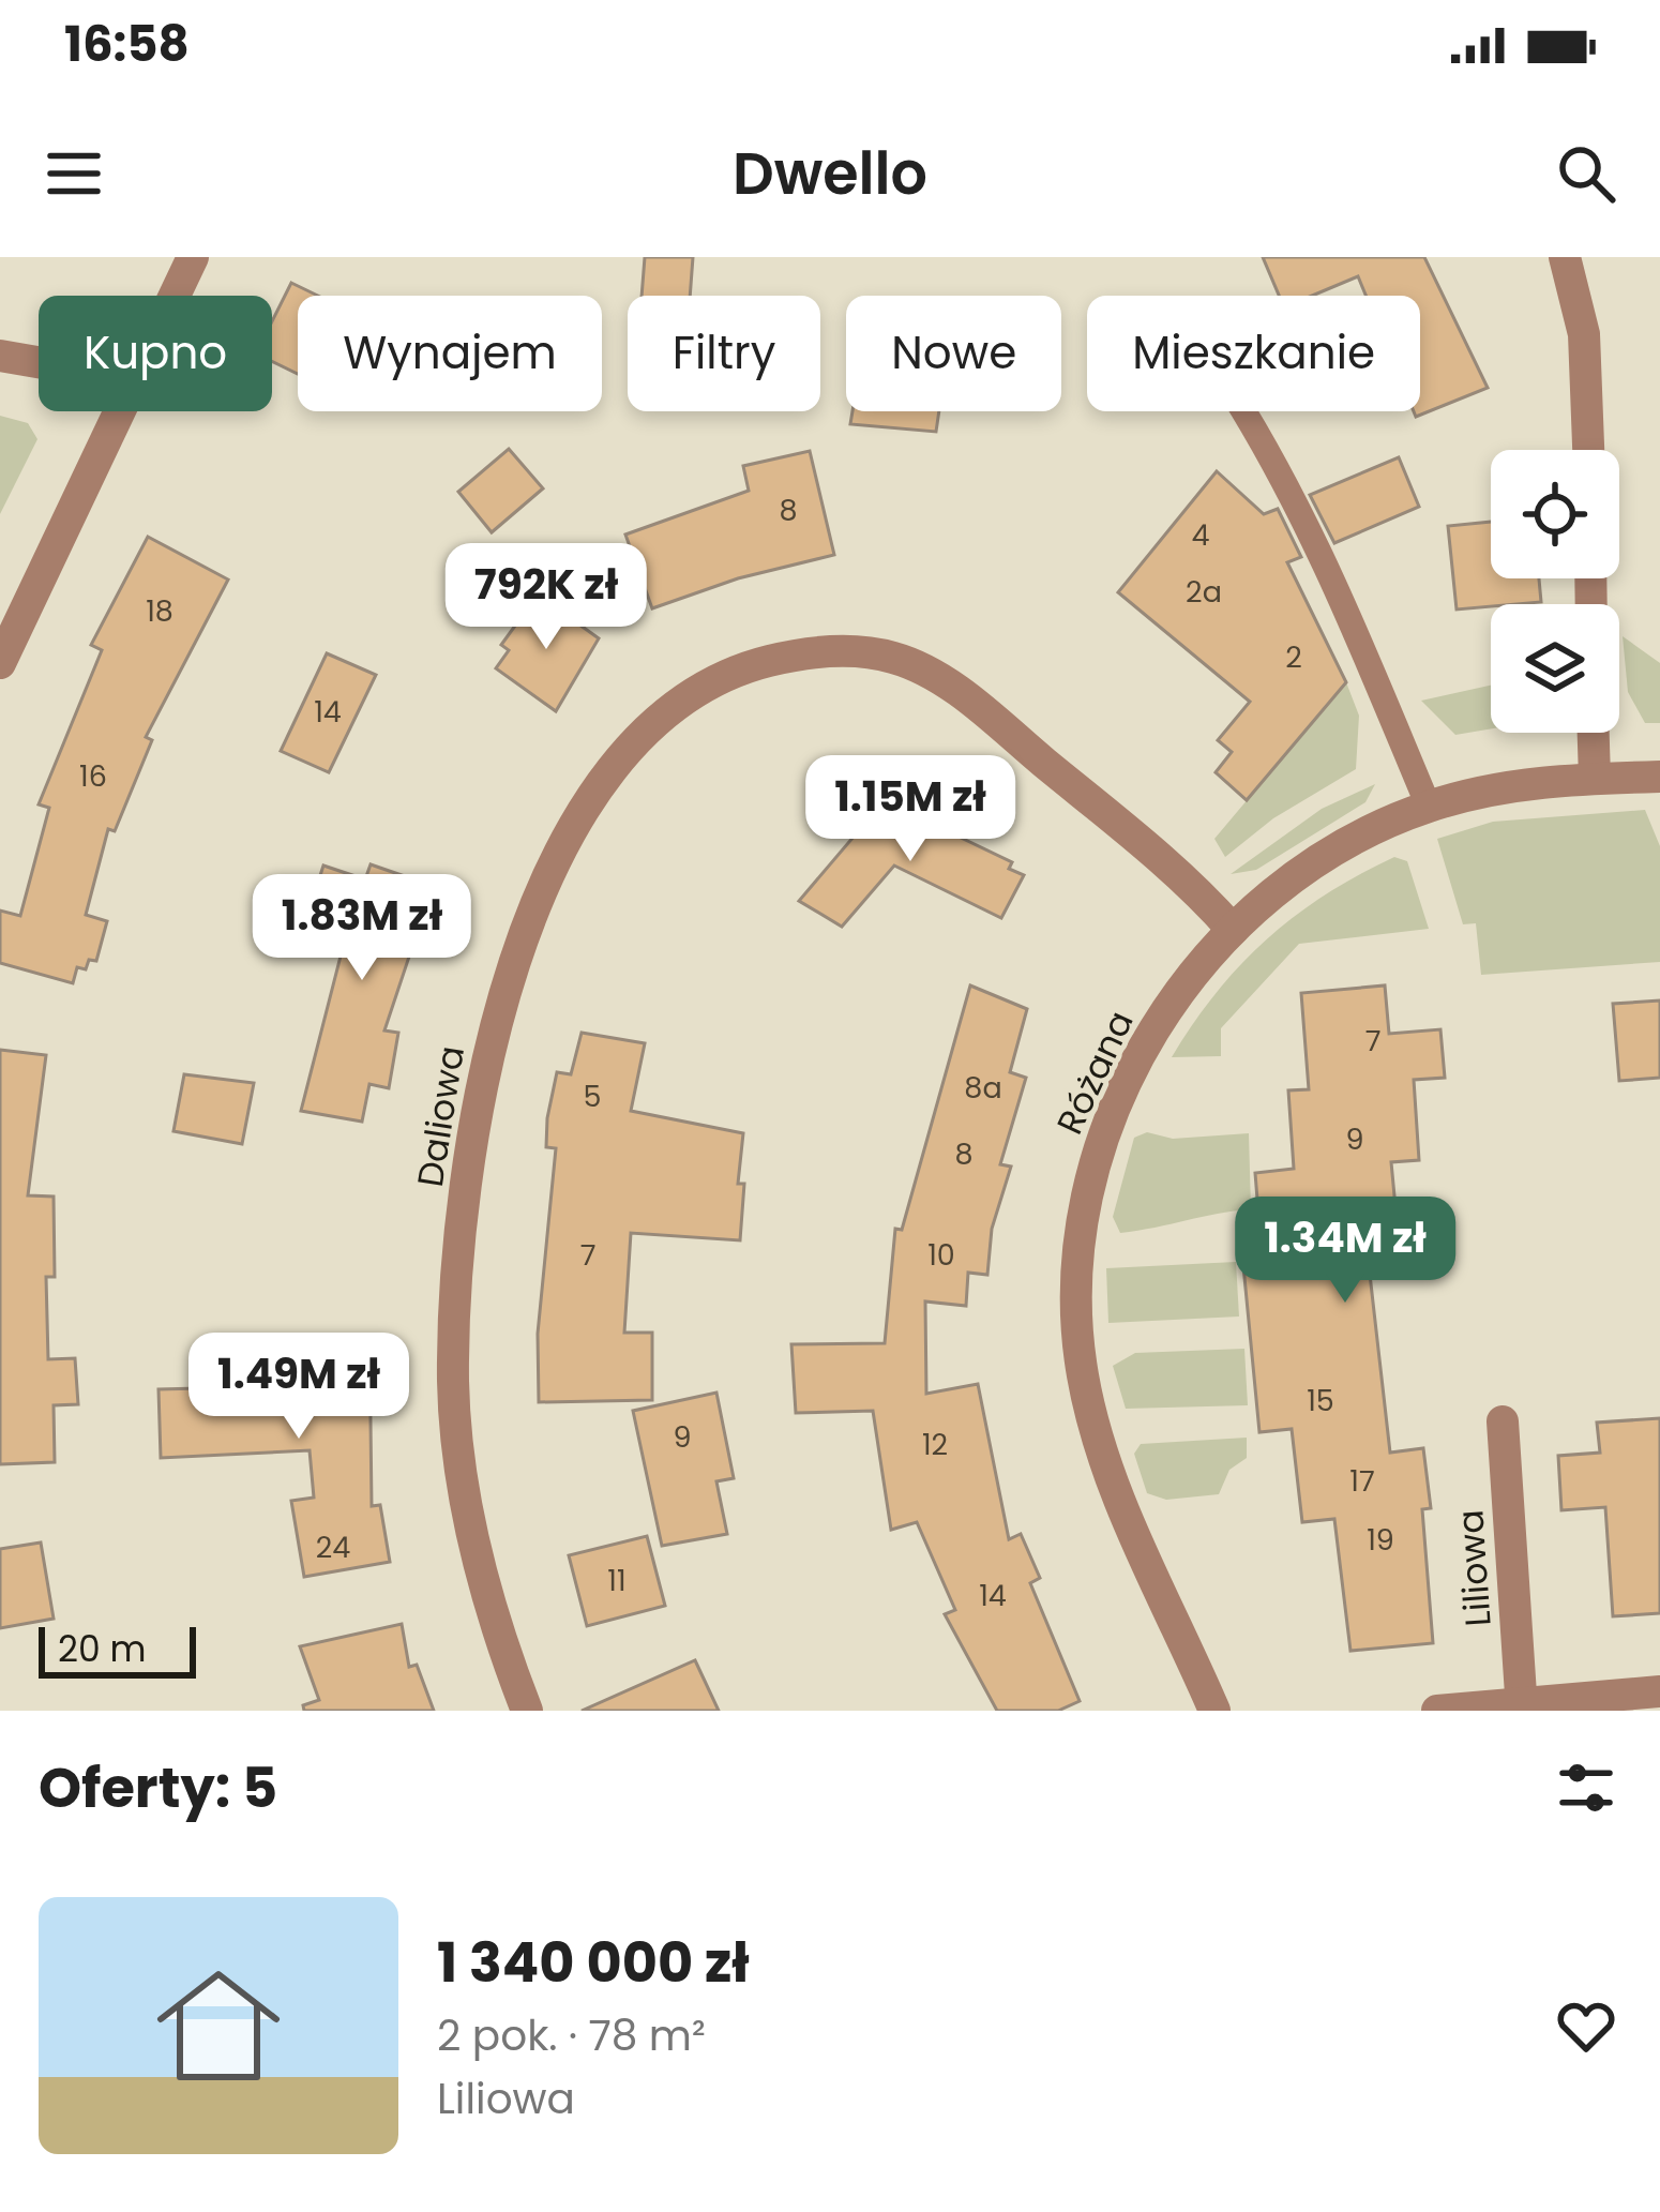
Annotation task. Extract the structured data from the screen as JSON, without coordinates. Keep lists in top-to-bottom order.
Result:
{
  "streets": {
    "street": ["Różana", "Daliowa", "Liliowa"]
  },
  "crossings": [
    ["Różana", "Daliowa"]
  ],
  "house_numbers": [
    "8",
    "4",
    "2a",
    "18",
    "2",
    "14",
    "16",
    "7",
    "8a",
    "5",
    "9",
    "8",
    "7",
    "10",
    "15",
    "9",
    "12",
    "17",
    "19",
    "24",
    "11",
    "14"
  ],
  "scale_bar": "20 m",
  "page": {
    "status": "16:58",
    "header": "Dwello",
    "chip": [
      "Kupno",
      "Wynajem",
      "Filtry",
      "Nowe",
      "Mieszkanie"
    ],
    "price": [
      "792K zł",
      "1.15M zł",
      "1.83M zł",
      "1.34M zł",
      "1.49M zł"
    ],
    "scale": "20 m",
    "heading": "Oferty: 5",
    "list": [
      {
        "name": "1 340 000 zł",
        "note": "2 pok. · 78 m² · Liliowa"
      }
    ]
  }
}
